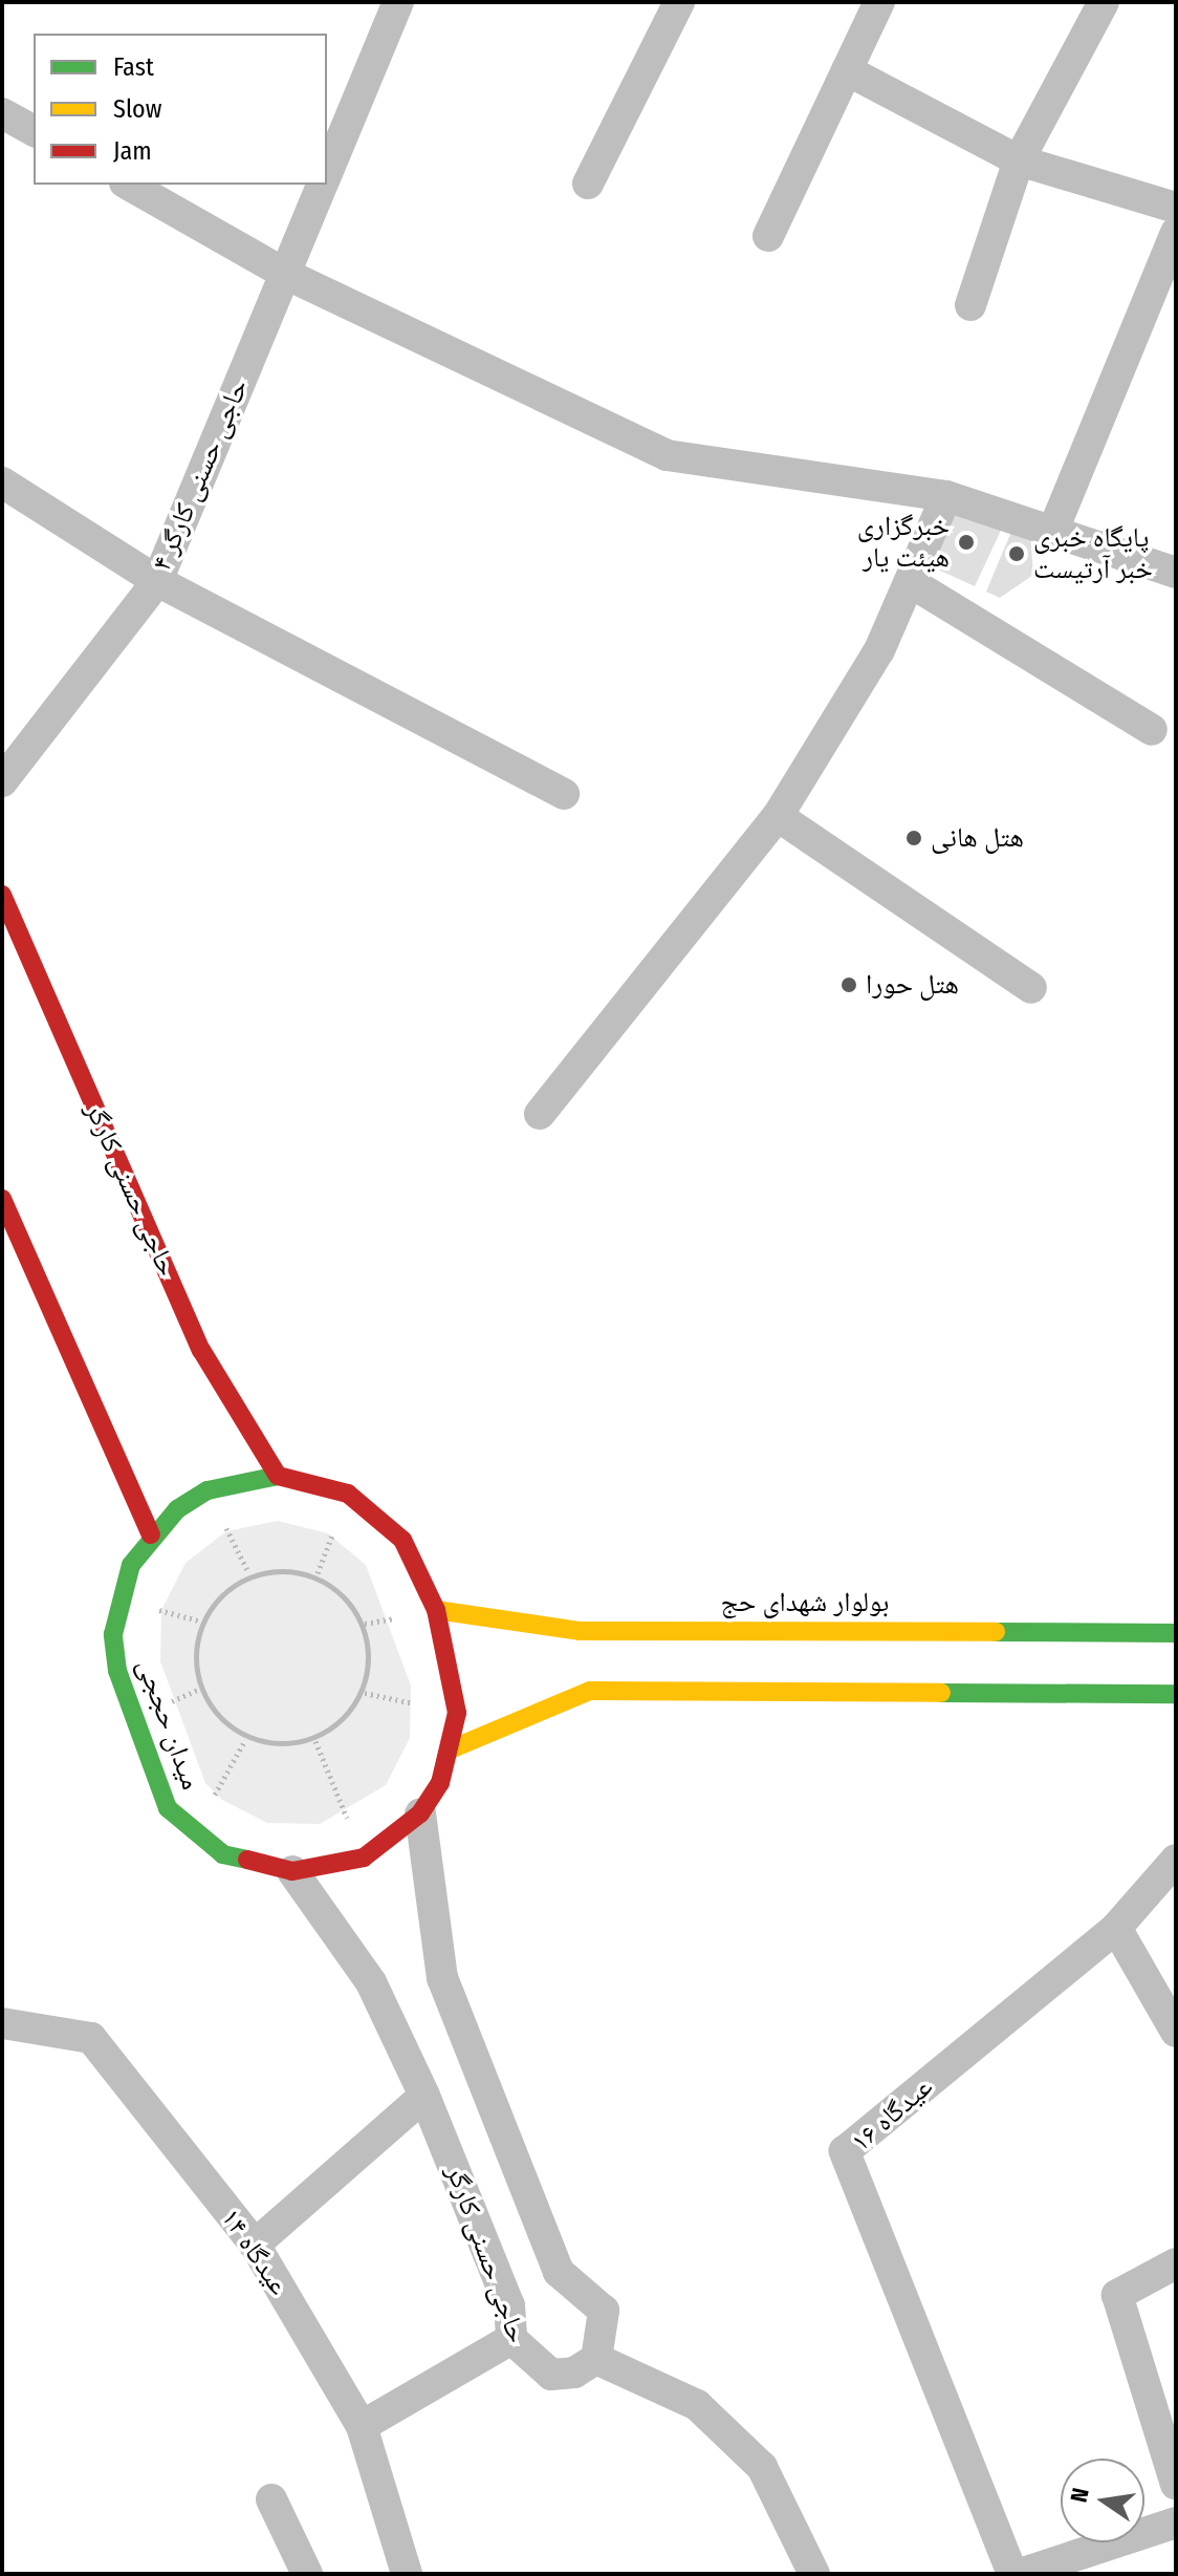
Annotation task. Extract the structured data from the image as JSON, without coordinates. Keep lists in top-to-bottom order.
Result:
{
  "streets": {
    "street": [
      "حاجی حسنی کارگر ۴",
      "حاجی حسنی کارگر",
      "بولوار شهدای حج",
      "میدان حججی",
      "عیدگاه ۱۶",
      "عیدگاه ۱۴"
    ]
  },
  "crossings": [
    ["حاجی حسنی کارگر", "میدان حججی"],
    ["بولوار شهدای حج", "میدان حججی"]
  ],
  "places": [
    "خبرگزاری هیئت یار",
    "پایگاه خبری خبر آرتیست",
    "هتل هانی",
    "هتل حورا"
  ],
  "legend": ["Fast", "Slow", "Jam"],
  "north": "left"
}
